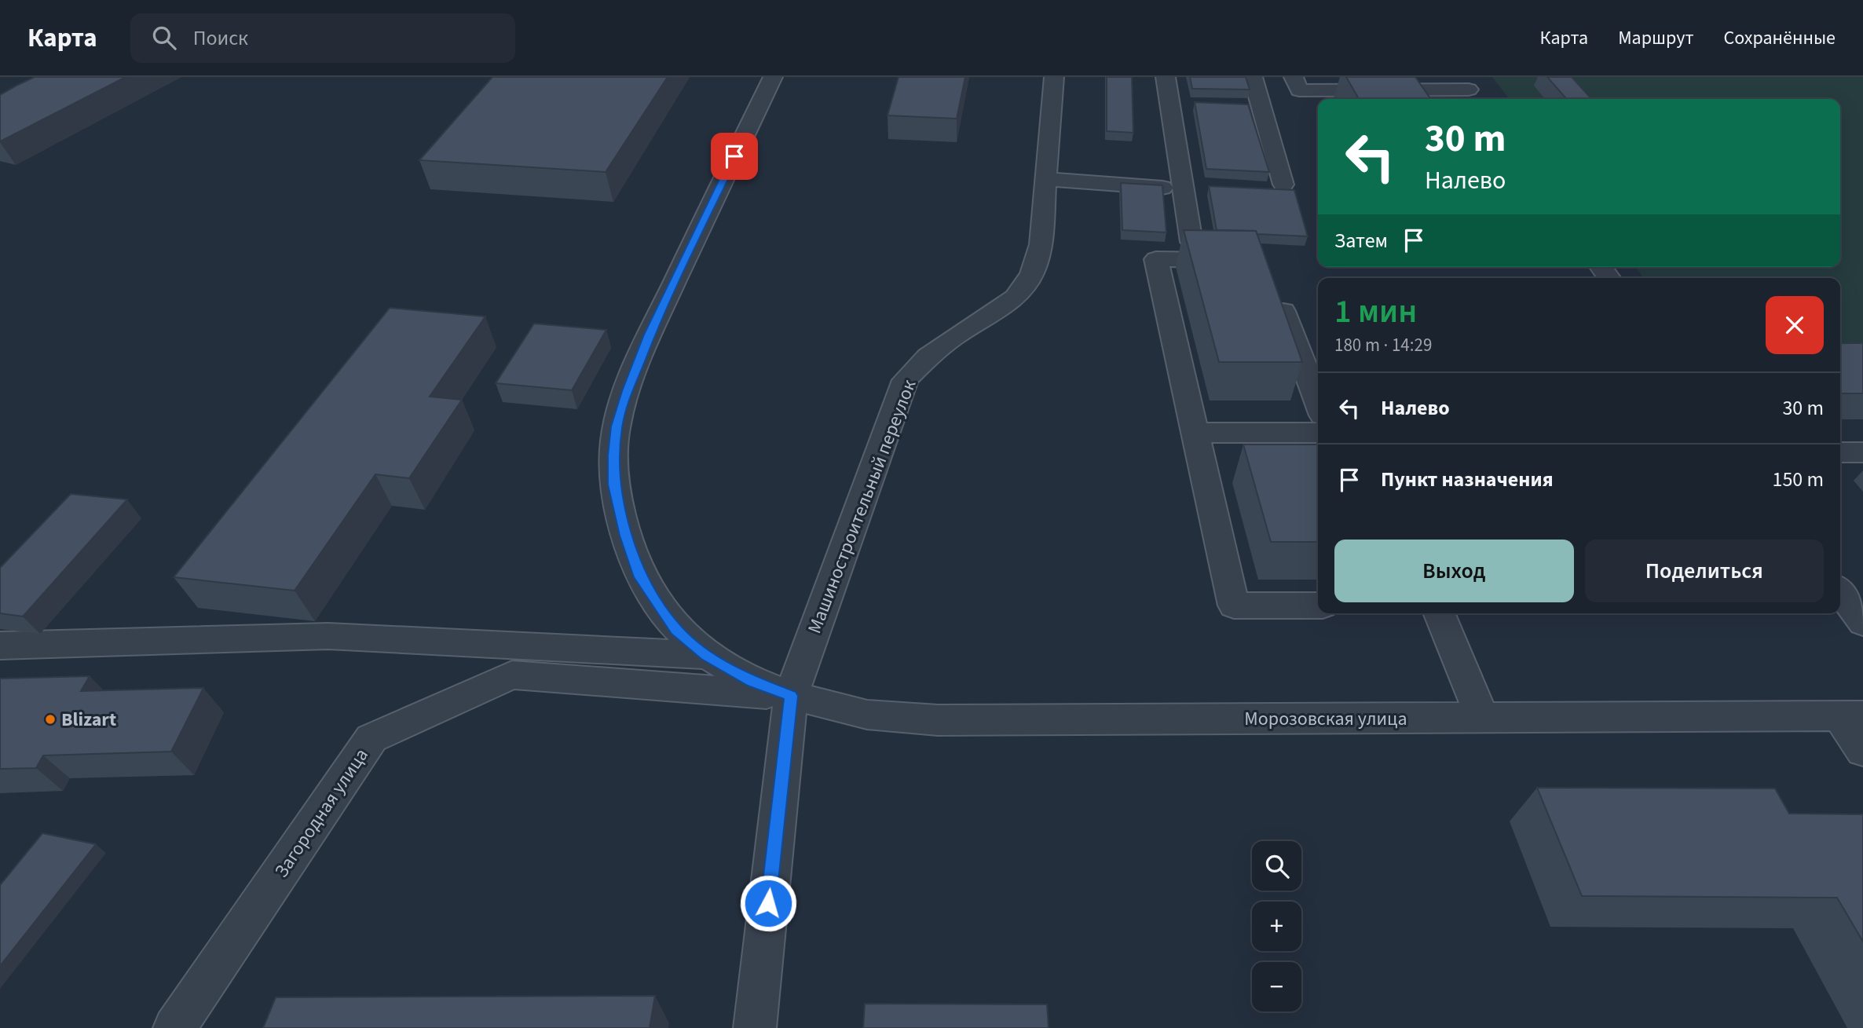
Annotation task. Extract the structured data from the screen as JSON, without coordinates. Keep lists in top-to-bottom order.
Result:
{
  "streets": {
    "street": ["Машиностроительный переулок", "Морозовская улица", "Загородная улица"]
  },
  "crossings": [
    ["Машиностроительный переулок", "Морозовская улица"],
    ["Машиностроительный переулок", "Загородная улица"],
    ["Морозовская улица", "Загородная улица"]
  ],
  "places": ["Blizart"],
  "page": {
    "header": "Карта",
    "search": "Поиск",
    "nav": ["Карта", "Маршрут", "Сохранённые"],
    "turn": ["30 m", "Налево"],
    "then": "Затем",
    "heading": ["1 мин", "180 m · 14:29"],
    "list": [
      {
        "name": "Налево",
        "value": "30 m"
      },
      {
        "name": "Пункт назначения",
        "value": "150 m"
      }
    ],
    "buttons": ["Выход", "Поделиться"],
    "map_buttons": ["+", "−"]
  }
}
